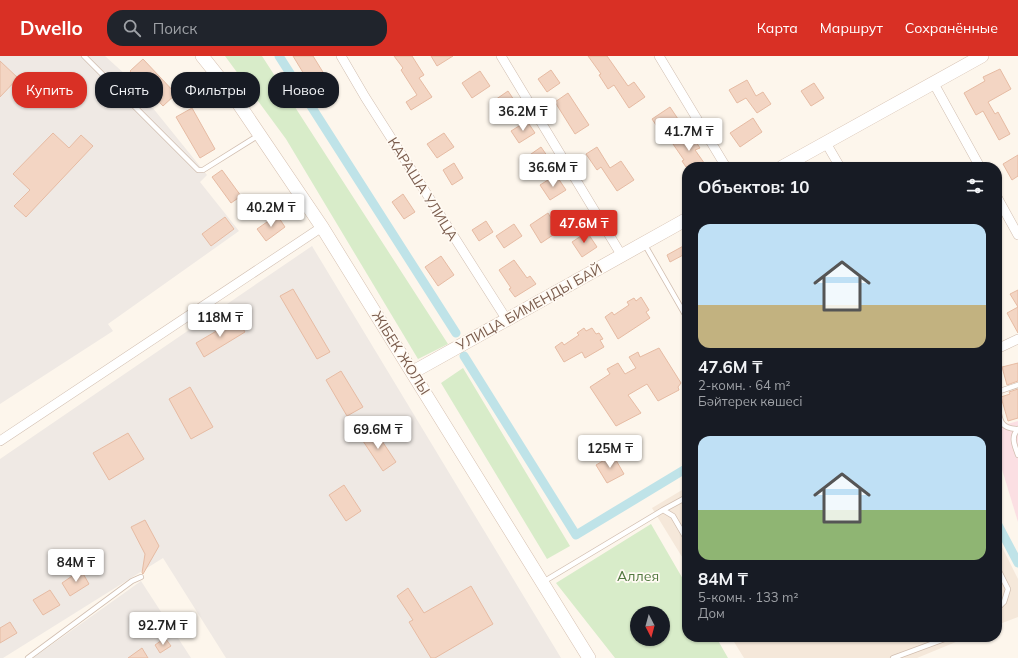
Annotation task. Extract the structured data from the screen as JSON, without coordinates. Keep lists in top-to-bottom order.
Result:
{
  "streets": {
    "main road": ["УЛИЦА БИМЕНДЫ БАЙ", "ЖІБЕК ЖОЛЫ"],
    "street": ["КАРАША УЛИЦА"]
  },
  "crossings": [
    ["КАРАША УЛИЦА", "УЛИЦА БИМЕНДЫ БАЙ"],
    ["УЛИЦА БИМЕНДЫ БАЙ", "ЖІБЕК ЖОЛЫ"]
  ],
  "parks": ["Аллея"],
  "north": "bottom",
  "page": {
    "header": "Dwello",
    "search": "Поиск",
    "nav": ["Карта", "Маршрут", "Сохранённые"],
    "chip": [
      "Купить",
      "Снять",
      "Фильтры",
      "Новое"
    ],
    "price": [
      "36.2M ₸",
      "41.7M ₸",
      "36.6M ₸",
      "40.2M ₸",
      "47.6M ₸",
      "118M ₸",
      "69.6M ₸",
      "125M ₸",
      "84M ₸",
      "92.7M ₸"
    ],
    "heading": "Объектов: 10",
    "list": [
      {
        "name": "47.6M ₸",
        "note": "2-комн. · 64 m² · Бәйтерек көшесі"
      },
      {
        "name": "84M ₸",
        "note": "5-комн. · 133 m² · Дом"
      }
    ]
  }
}
